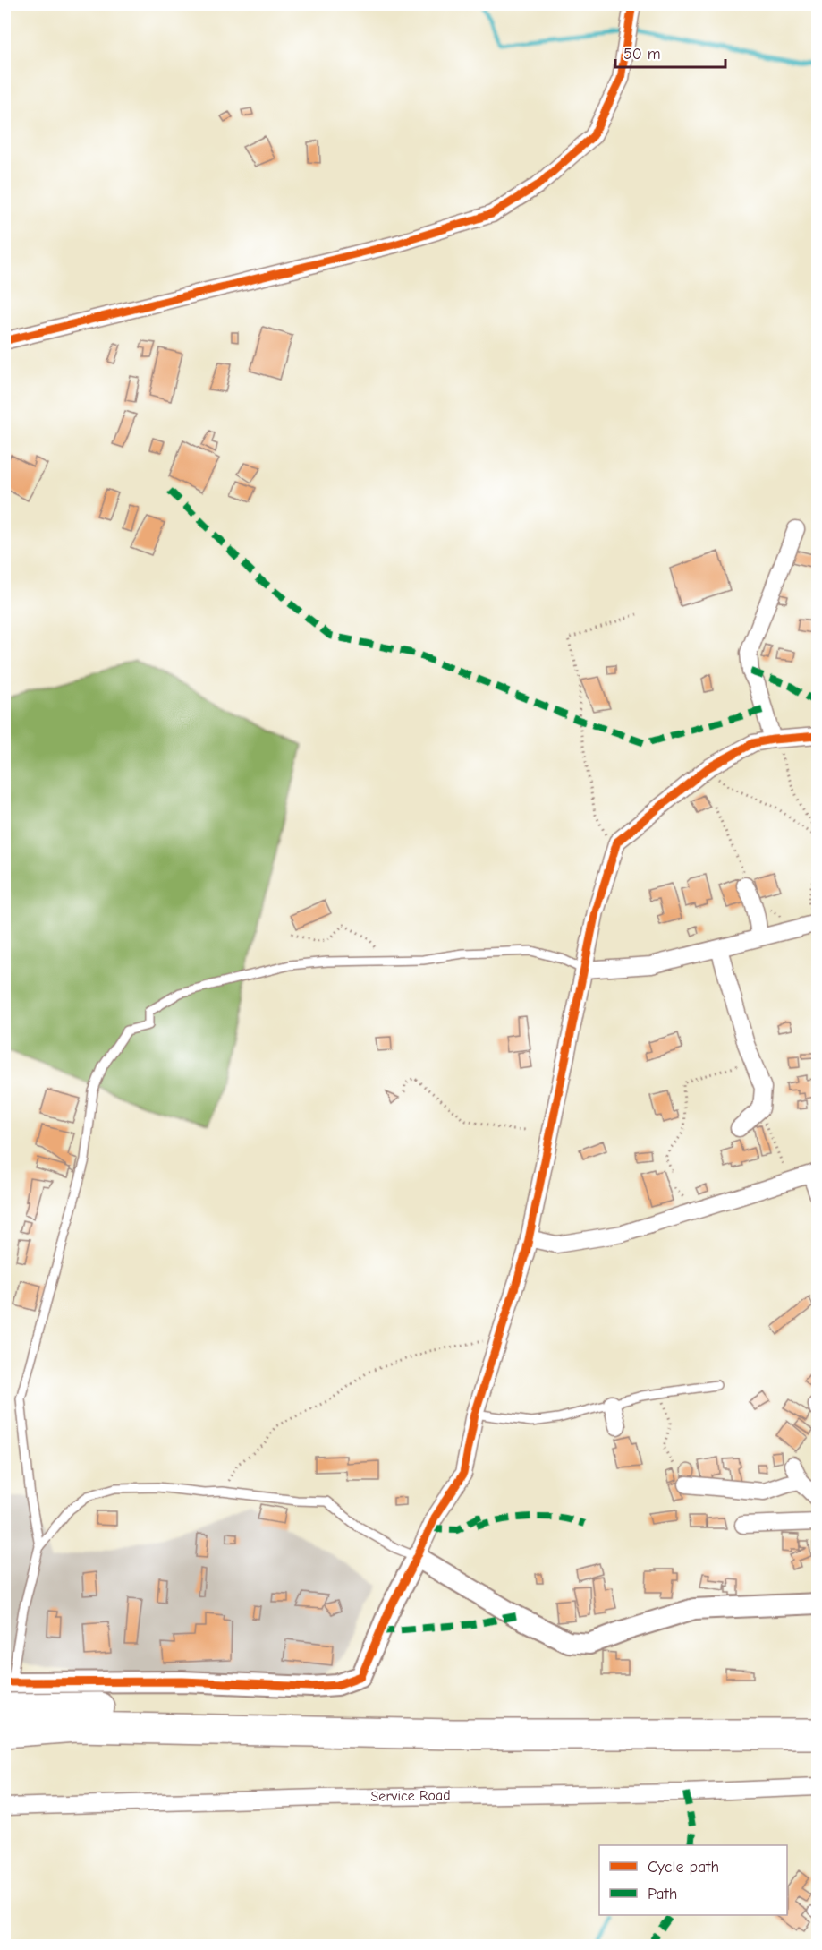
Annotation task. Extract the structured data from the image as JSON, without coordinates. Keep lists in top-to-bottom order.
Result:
{
  "streets": {
    "street": ["Service Road"]
  },
  "legend": ["Cycle path", "Path"],
  "scale_bar": "50 m"
}
